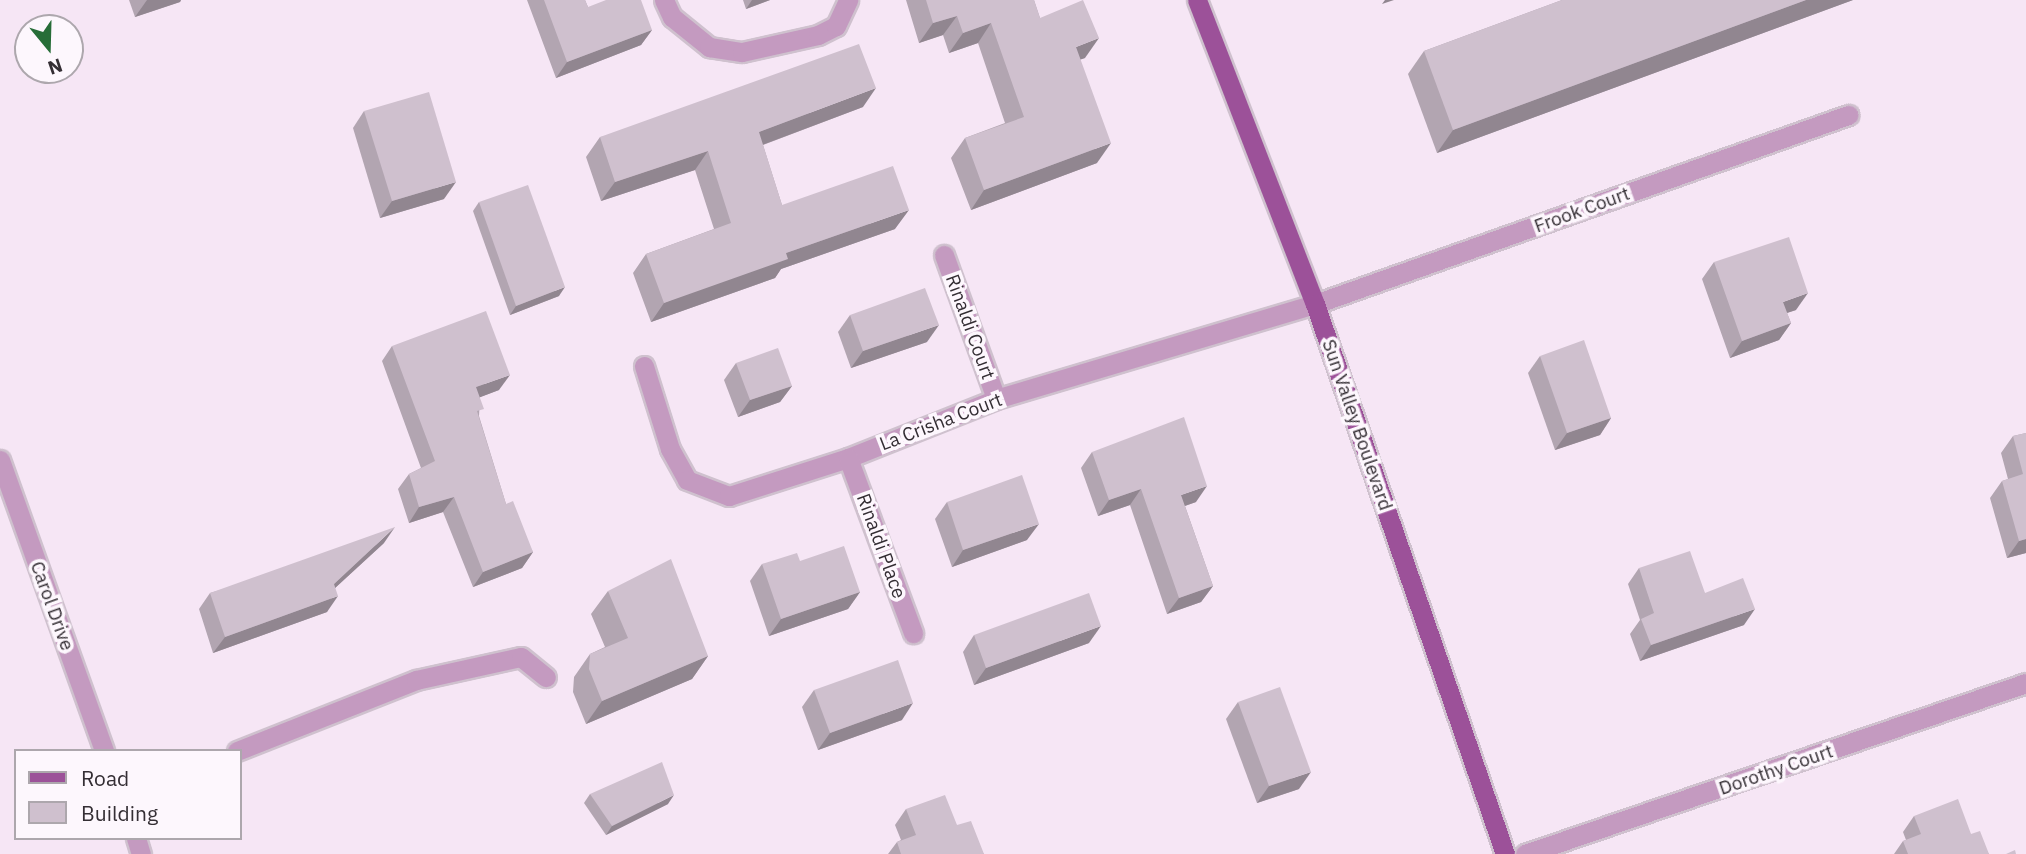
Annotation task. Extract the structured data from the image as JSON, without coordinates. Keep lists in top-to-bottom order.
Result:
{
  "streets": {
    "main road": ["Sun Valley Boulevard"],
    "street": [
      "Frook Court",
      "Rinaldi Court",
      "La Crisha Court",
      "Rinaldi Place",
      "Carol Drive",
      "Dorothy Court"
    ]
  },
  "crossings": [
    ["Frook Court", "La Crisha Court"],
    ["Frook Court", "Sun Valley Boulevard"],
    ["Rinaldi Court", "La Crisha Court"],
    ["La Crisha Court", "Sun Valley Boulevard"],
    ["La Crisha Court", "Rinaldi Place"]
  ],
  "legend": ["Road", "Building"],
  "north": "bottom"
}
